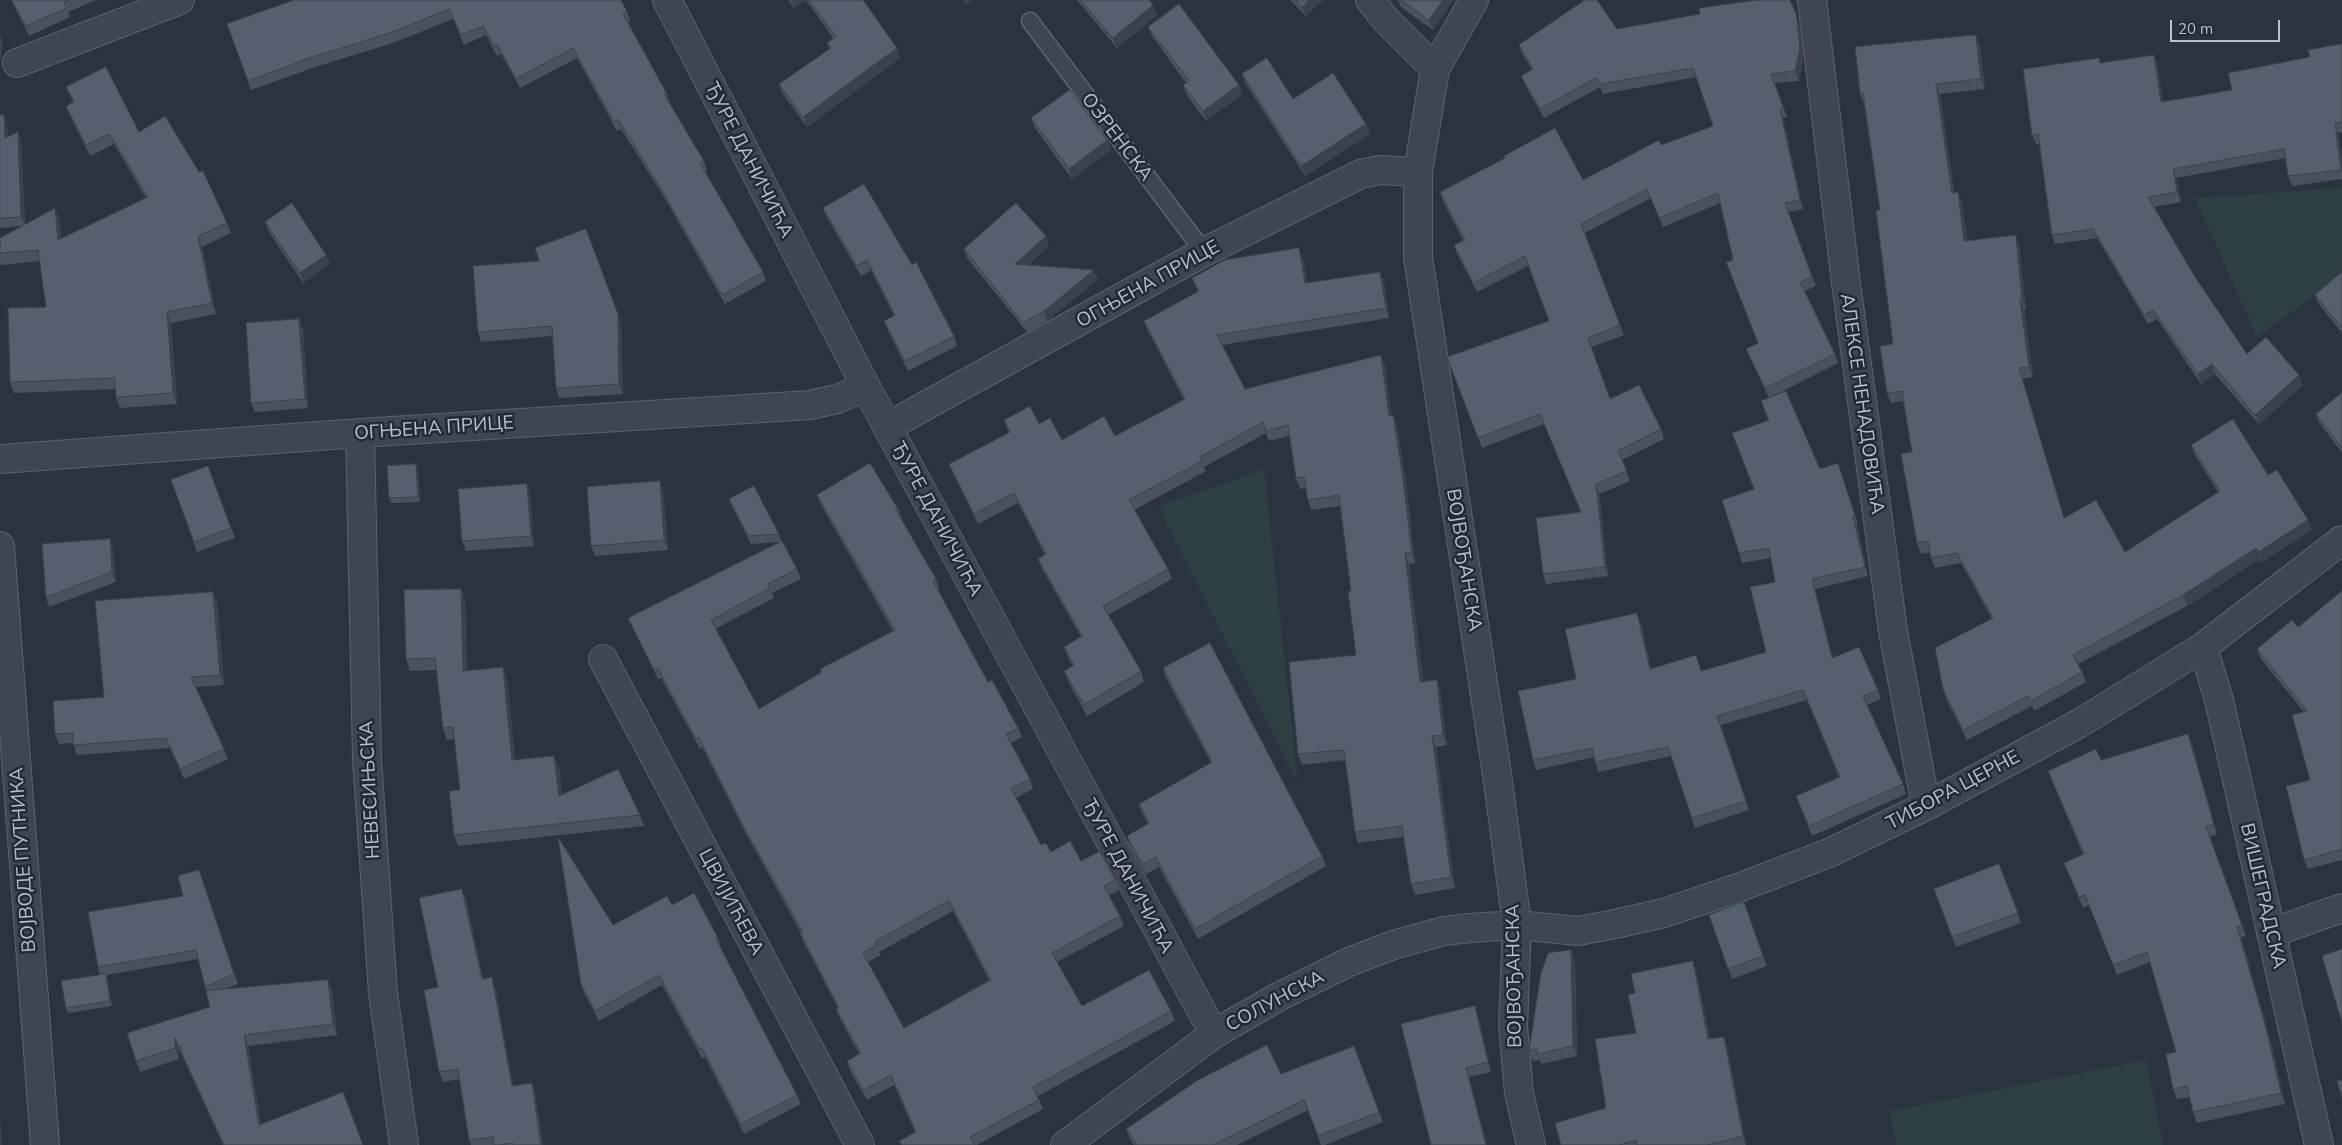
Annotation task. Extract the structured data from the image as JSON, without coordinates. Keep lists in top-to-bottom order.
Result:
{
  "streets": {
    "street": [
      "ЂУРЕ ДАНИЧИЋА",
      "ОГЊЕНА ПРИЦЕ",
      "АЛЕКСЕ НЕНАДОВИЋА",
      "ВОЈВОЂАНСКА",
      "НЕВЕСИЊСКА",
      "ТИБОРА ЦЕРНЕ",
      "ВОЈВОДЕ ПУТНИКА",
      "ВИШЕГРАДСКА",
      "ЦВИЈИЋЕВА",
      "СОЛУНСКА"
    ],
    "lane": ["ОЗРЕНСКА"]
  },
  "crossings": [
    ["ОЗРЕНСКА", "ОГЊЕНА ПРИЦЕ"],
    ["ЂУРЕ ДАНИЧИЋА", "ОГЊЕНА ПРИЦЕ"],
    ["ЂУРЕ ДАНИЧИЋА", "СОЛУНСКА"],
    ["ОГЊЕНА ПРИЦЕ", "ВОЈВОЂАНСКА"],
    ["ОГЊЕНА ПРИЦЕ", "НЕВЕСИЊСКА"],
    ["АЛЕКСЕ НЕНАДОВИЋА", "ТИБОРА ЦЕРНЕ"],
    ["ВОЈВОЂАНСКА", "ТИБОРА ЦЕРНЕ"],
    ["ВОЈВОЂАНСКА", "СОЛУНСКА"],
    ["ТИБОРА ЦЕРНЕ", "ВИШЕГРАДСКА"],
    ["ТИБОРА ЦЕРНЕ", "СОЛУНСКА"]
  ],
  "scale_bar": "20 m"
}
